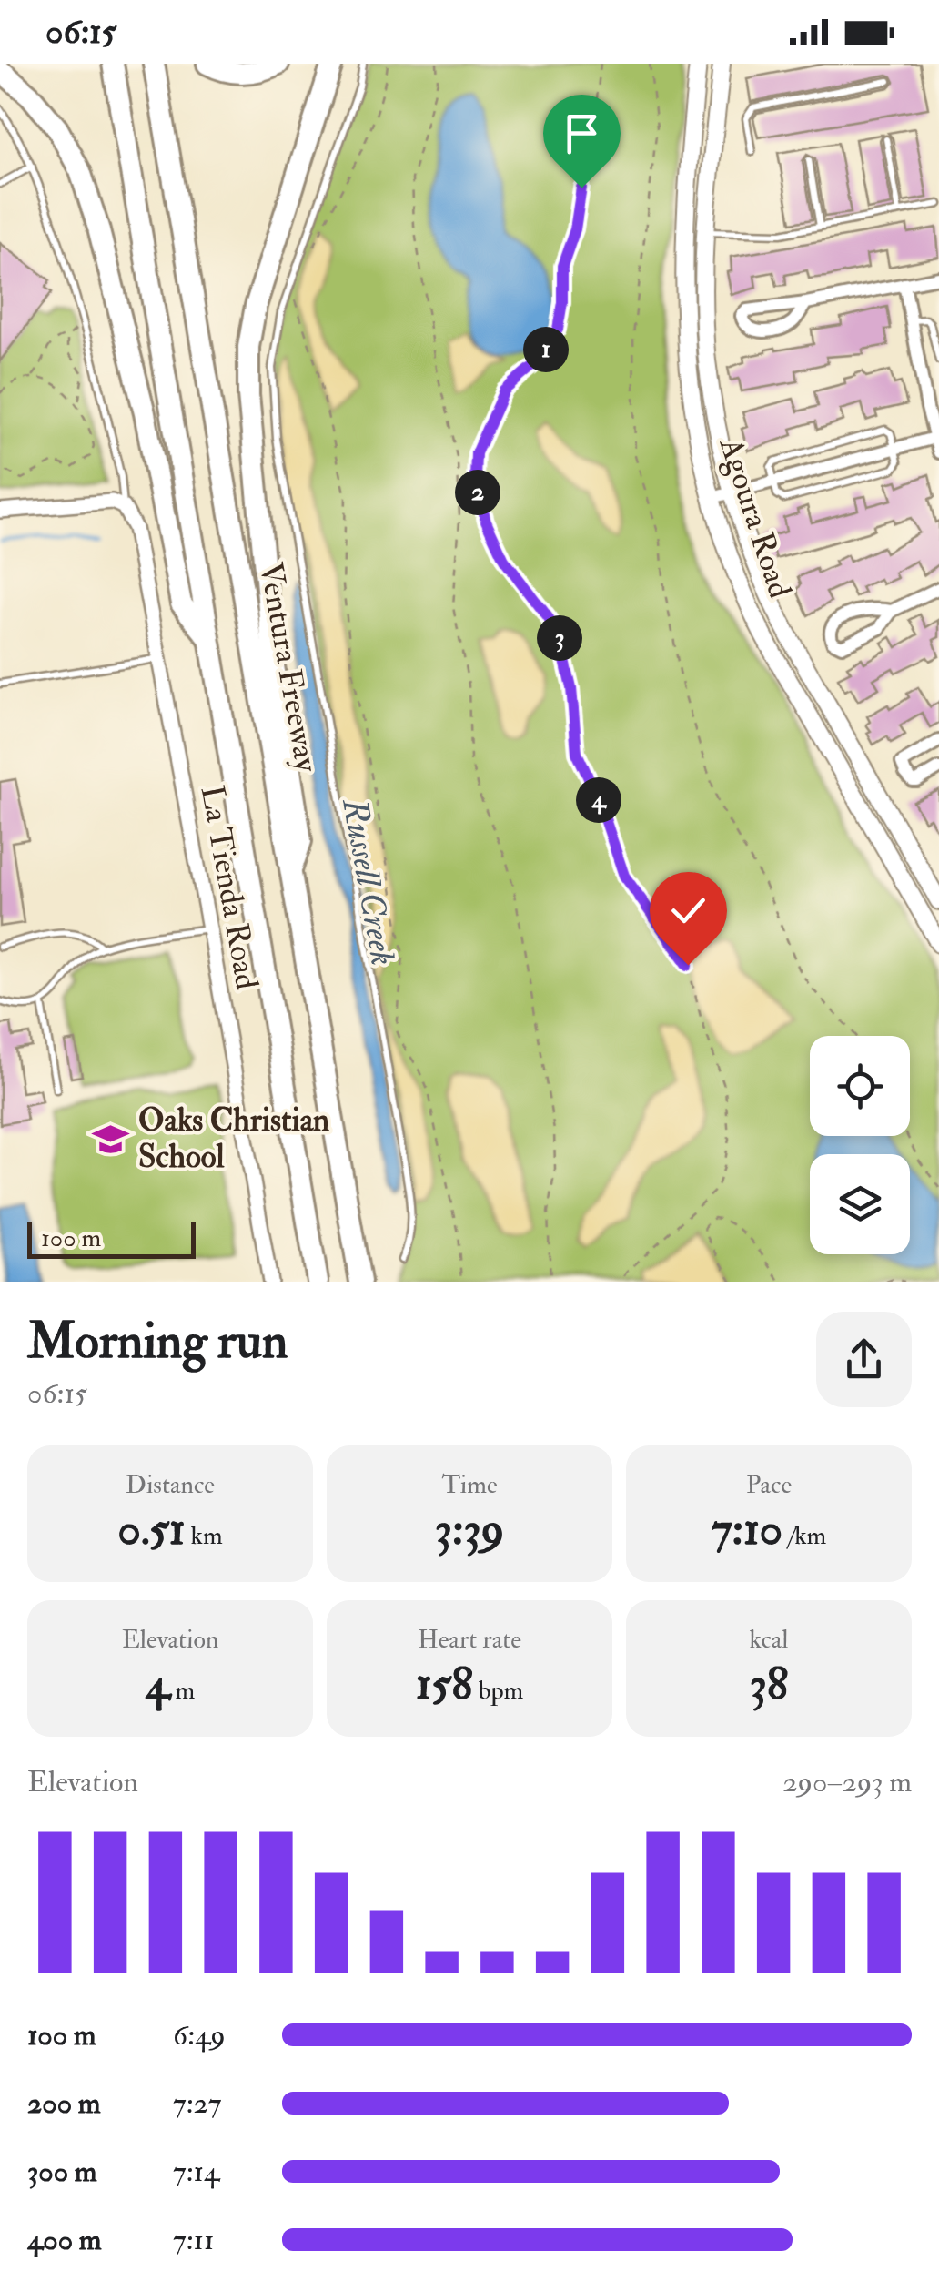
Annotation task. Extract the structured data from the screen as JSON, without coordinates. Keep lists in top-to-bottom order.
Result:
{
  "streets": {
    "highway": ["Ventura Freeway"],
    "main road": ["Agoura Road"],
    "street": ["La Tienda Road"]
  },
  "water": ["Russell Creek"],
  "places": {
    "school or university": ["Oaks Christian School"]
  },
  "scale_bar": "100 m",
  "page": {
    "status": "06:15",
    "pins": [
      "1",
      "2",
      "3",
      "4"
    ],
    "scale": "100 m",
    "heading": ["Morning run", "06:15"],
    "stats": [
      ["Distance", "0.51 km"],
      ["Time", "3:39"],
      ["Pace", "7:10 /km"],
      ["Elevation", "4 m"],
      ["Heart rate", "158 bpm"],
      ["kcal", "38"]
    ],
    "chart": ["Elevation", "290–293 m"],
    "list": [
      {
        "name": "100 m",
        "note": "6:49"
      },
      {
        "name": "200 m",
        "note": "7:27"
      },
      {
        "name": "300 m",
        "note": "7:14"
      },
      {
        "name": "400 m",
        "note": "7:11"
      }
    ]
  }
}
